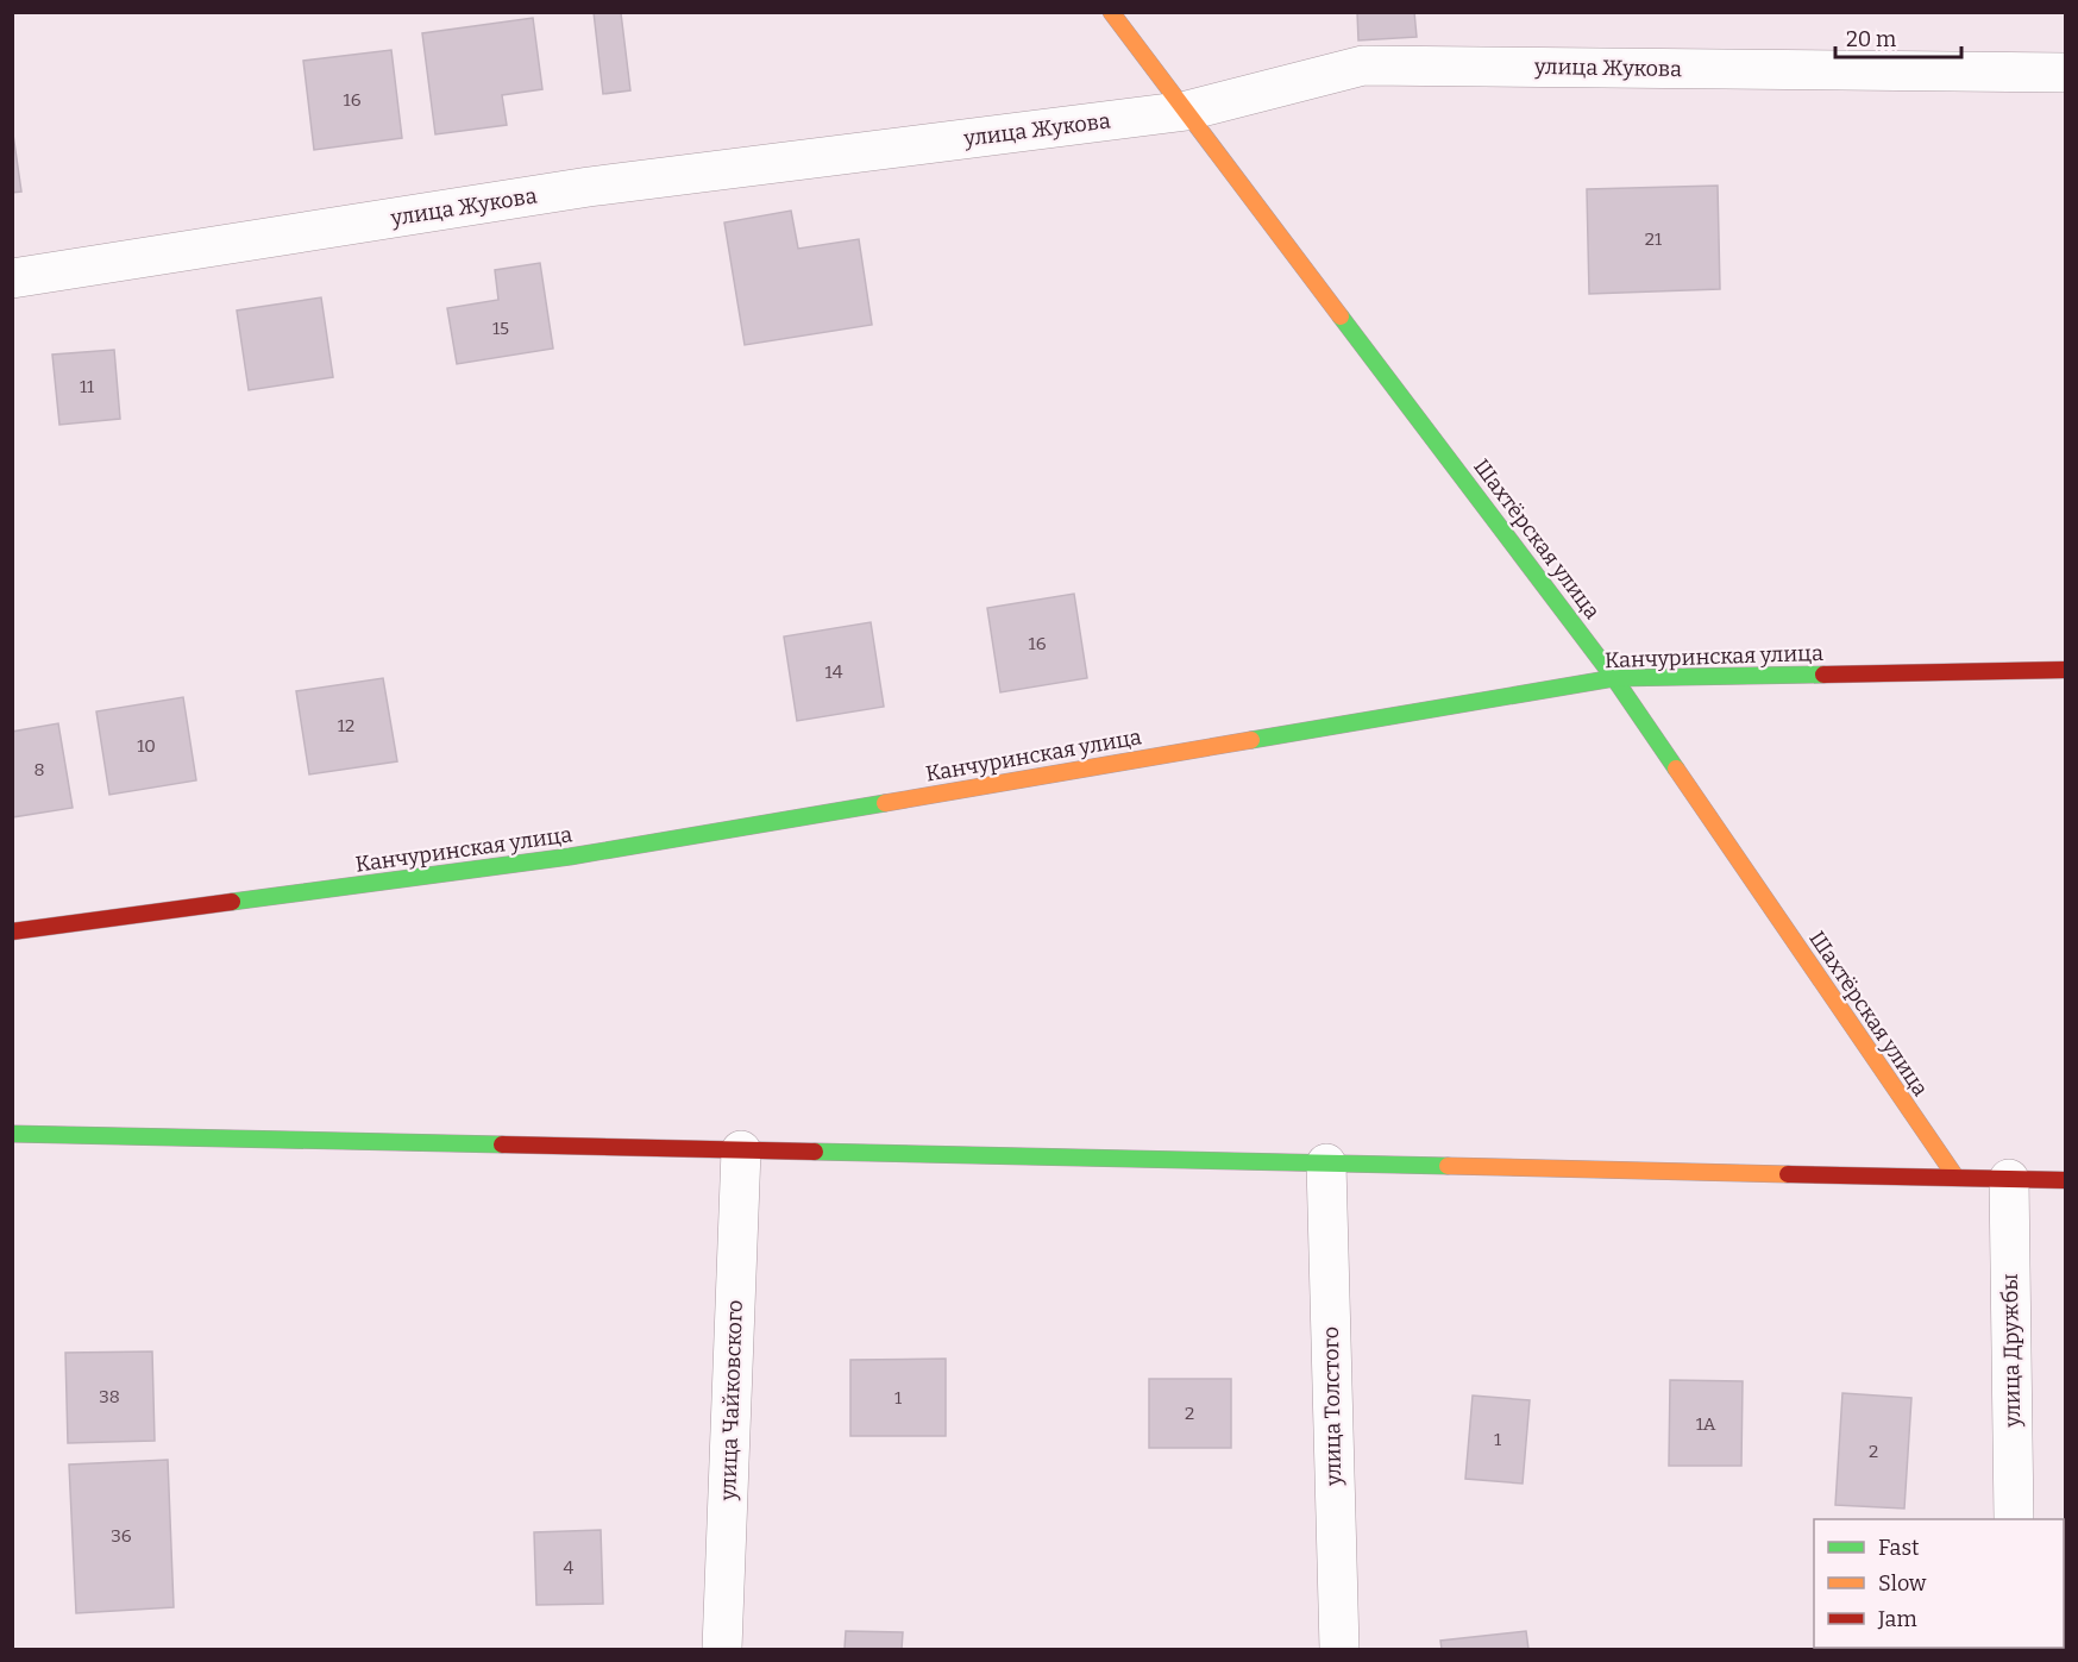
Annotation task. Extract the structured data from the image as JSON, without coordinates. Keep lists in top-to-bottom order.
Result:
{
  "streets": {
    "street": [
      "улица Жукова",
      "Шахтёрская улица",
      "Канчуринская улица",
      "улица Дружбы",
      "улица Чайковского",
      "улица Толстого"
    ]
  },
  "crossings": [
    ["улица Жукова", "Шахтёрская улица"],
    ["Шахтёрская улица", "Канчуринская улица"]
  ],
  "house_numbers": [
    "16",
    "21",
    "15",
    "11",
    "16",
    "14",
    "12",
    "10",
    "8",
    "38",
    "1",
    "2",
    "1А",
    "1",
    "2",
    "36",
    "4"
  ],
  "legend": ["Fast", "Slow", "Jam"],
  "scale_bar": "20 m"
}
